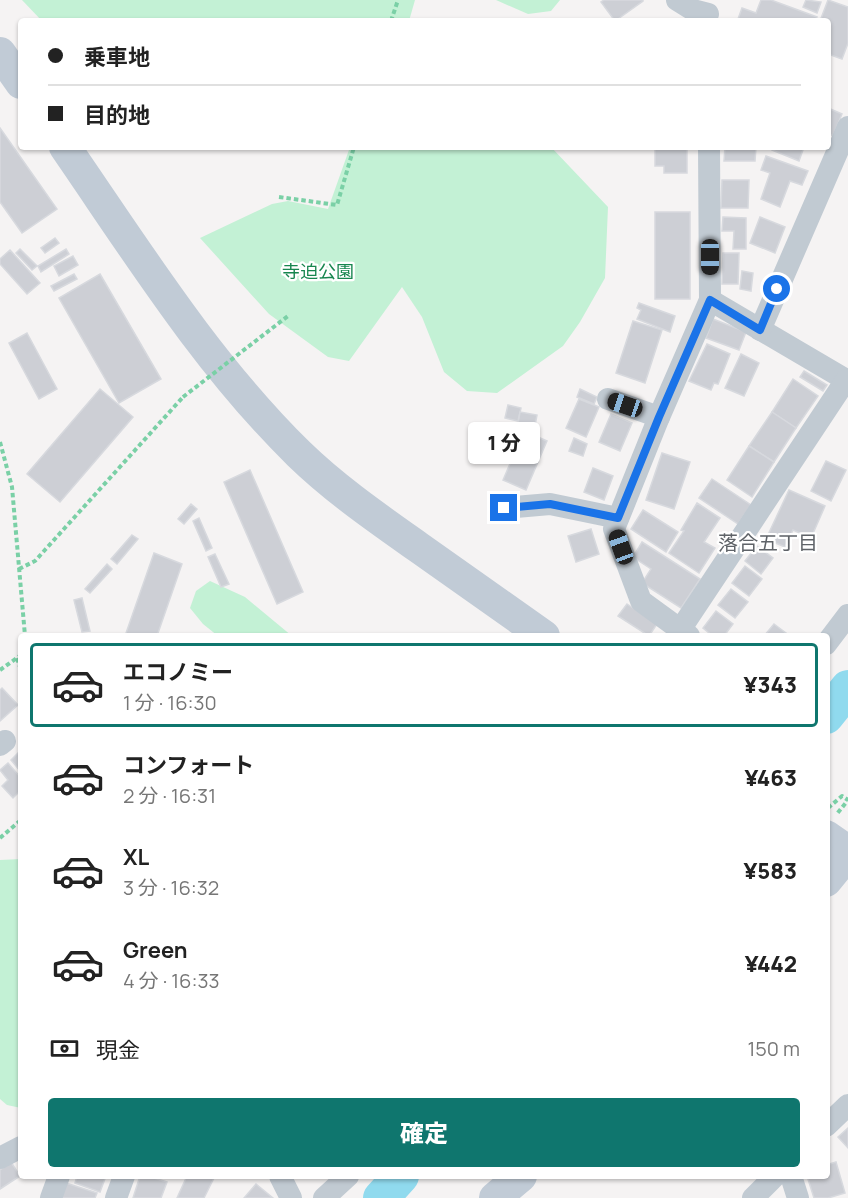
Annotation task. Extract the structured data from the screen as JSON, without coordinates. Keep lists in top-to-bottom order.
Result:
{
  "districts": ["落合五丁目"],
  "parks": ["寺迫公園"],
  "page": {
    "banner": ["乗車地", "目的地"],
    "bubble": "1 分",
    "list": [
      {
        "name": "エコノミー",
        "note": "1 分 · 16:30",
        "value": "¥343"
      },
      {
        "name": "コンフォート",
        "note": "2 分 · 16:31",
        "value": "¥463"
      },
      {
        "name": "XL",
        "note": "3 分 · 16:32",
        "value": "¥583"
      },
      {
        "name": "Green",
        "note": "4 分 · 16:33",
        "value": "¥442"
      }
    ],
    "pay": ["現金", "150 m"],
    "buttons": "確定"
  }
}
